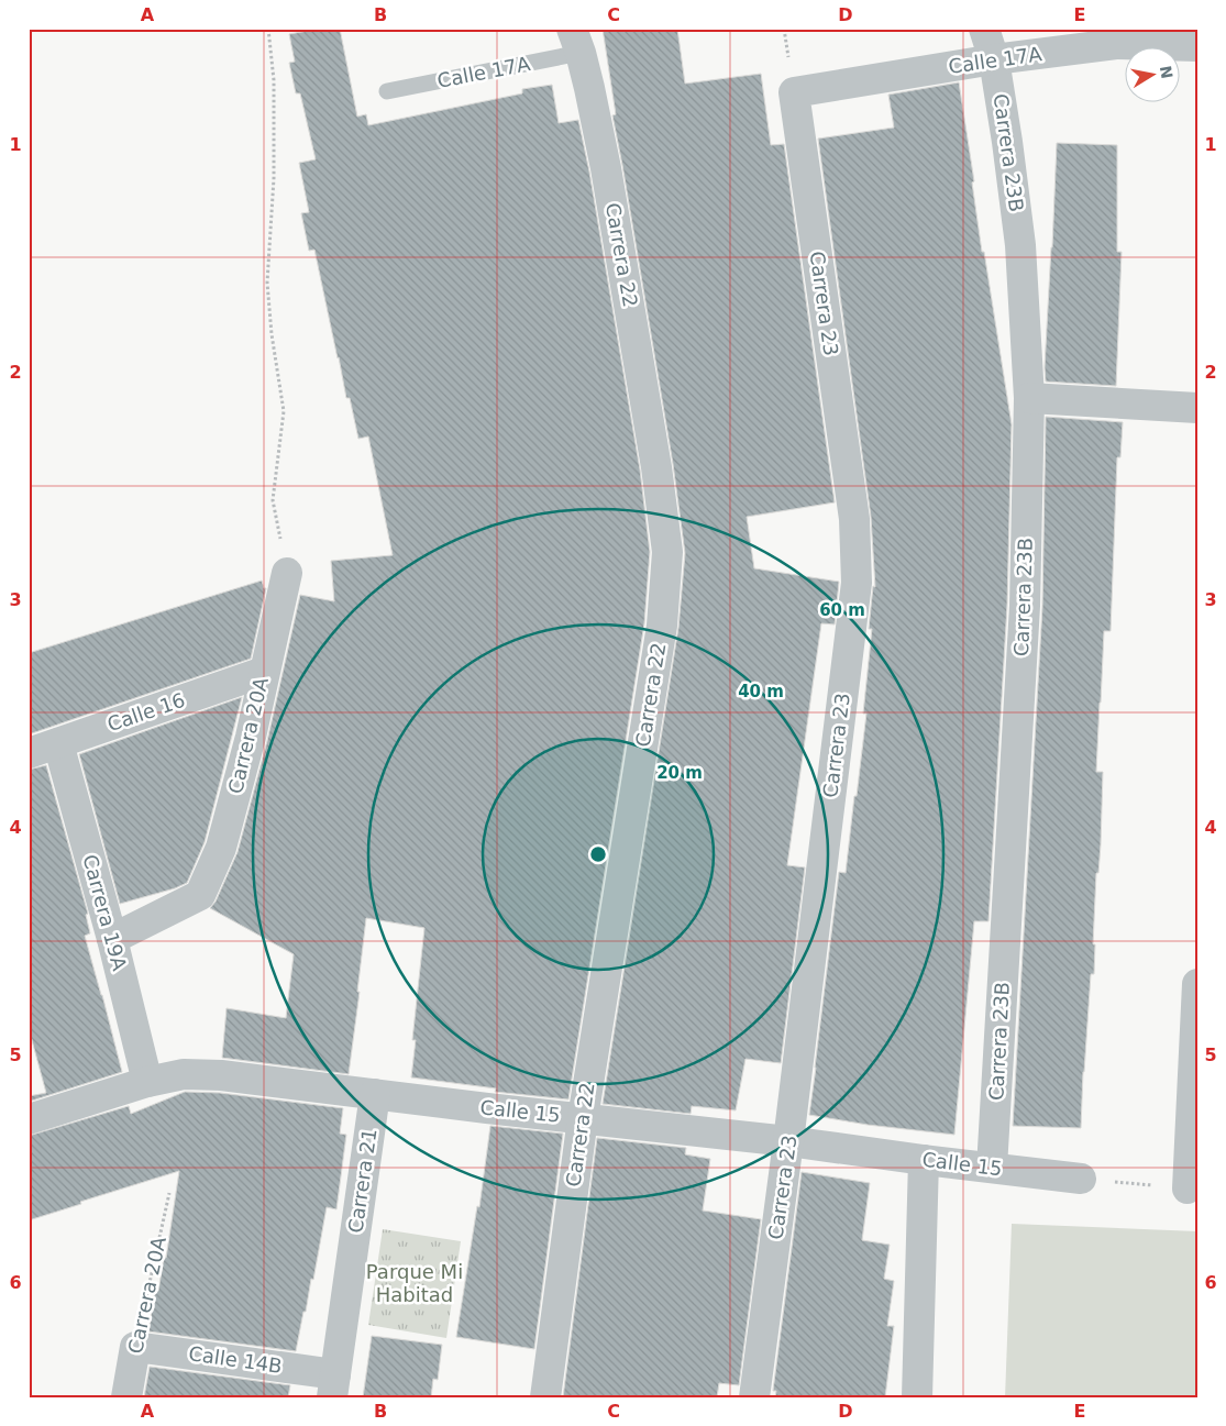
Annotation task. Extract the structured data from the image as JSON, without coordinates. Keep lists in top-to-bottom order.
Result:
{
  "streets": {
    "street": [
      "Calle 17A",
      "Carrera 23B",
      "Carrera 22",
      "Carrera 23",
      "Calle 16",
      "Carrera 20A",
      "Carrera 19A",
      "Calle 15",
      "Carrera 21",
      "Calle 14B"
    ]
  },
  "crossings": [
    ["Calle 17A", "Carrera 23B"],
    ["Calle 17A", "Carrera 22"],
    ["Calle 17A", "Carrera 23"],
    ["Carrera 23B", "Calle 15"],
    ["Carrera 22", "Calle 15"],
    ["Carrera 23", "Calle 15"],
    ["Calle 16", "Carrera 20A"],
    ["Calle 16", "Carrera 19A"],
    ["Carrera 20A", "Carrera 19A"],
    ["Carrera 20A", "Calle 14B"],
    ["Carrera 19A", "Calle 15"],
    ["Calle 15", "Carrera 21"],
    ["Carrera 21", "Calle 14B"]
  ],
  "parks": ["Parque Mi Habitad"],
  "north": "right",
  "grid": {
    "columns": [
      "A",
      "B",
      "C",
      "D",
      "E"
    ],
    "rows": [
      "1",
      "2",
      "3",
      "4",
      "5",
      "6"
    ]
  },
  "rings": ["60 m", "40 m", "20 m"]
}
